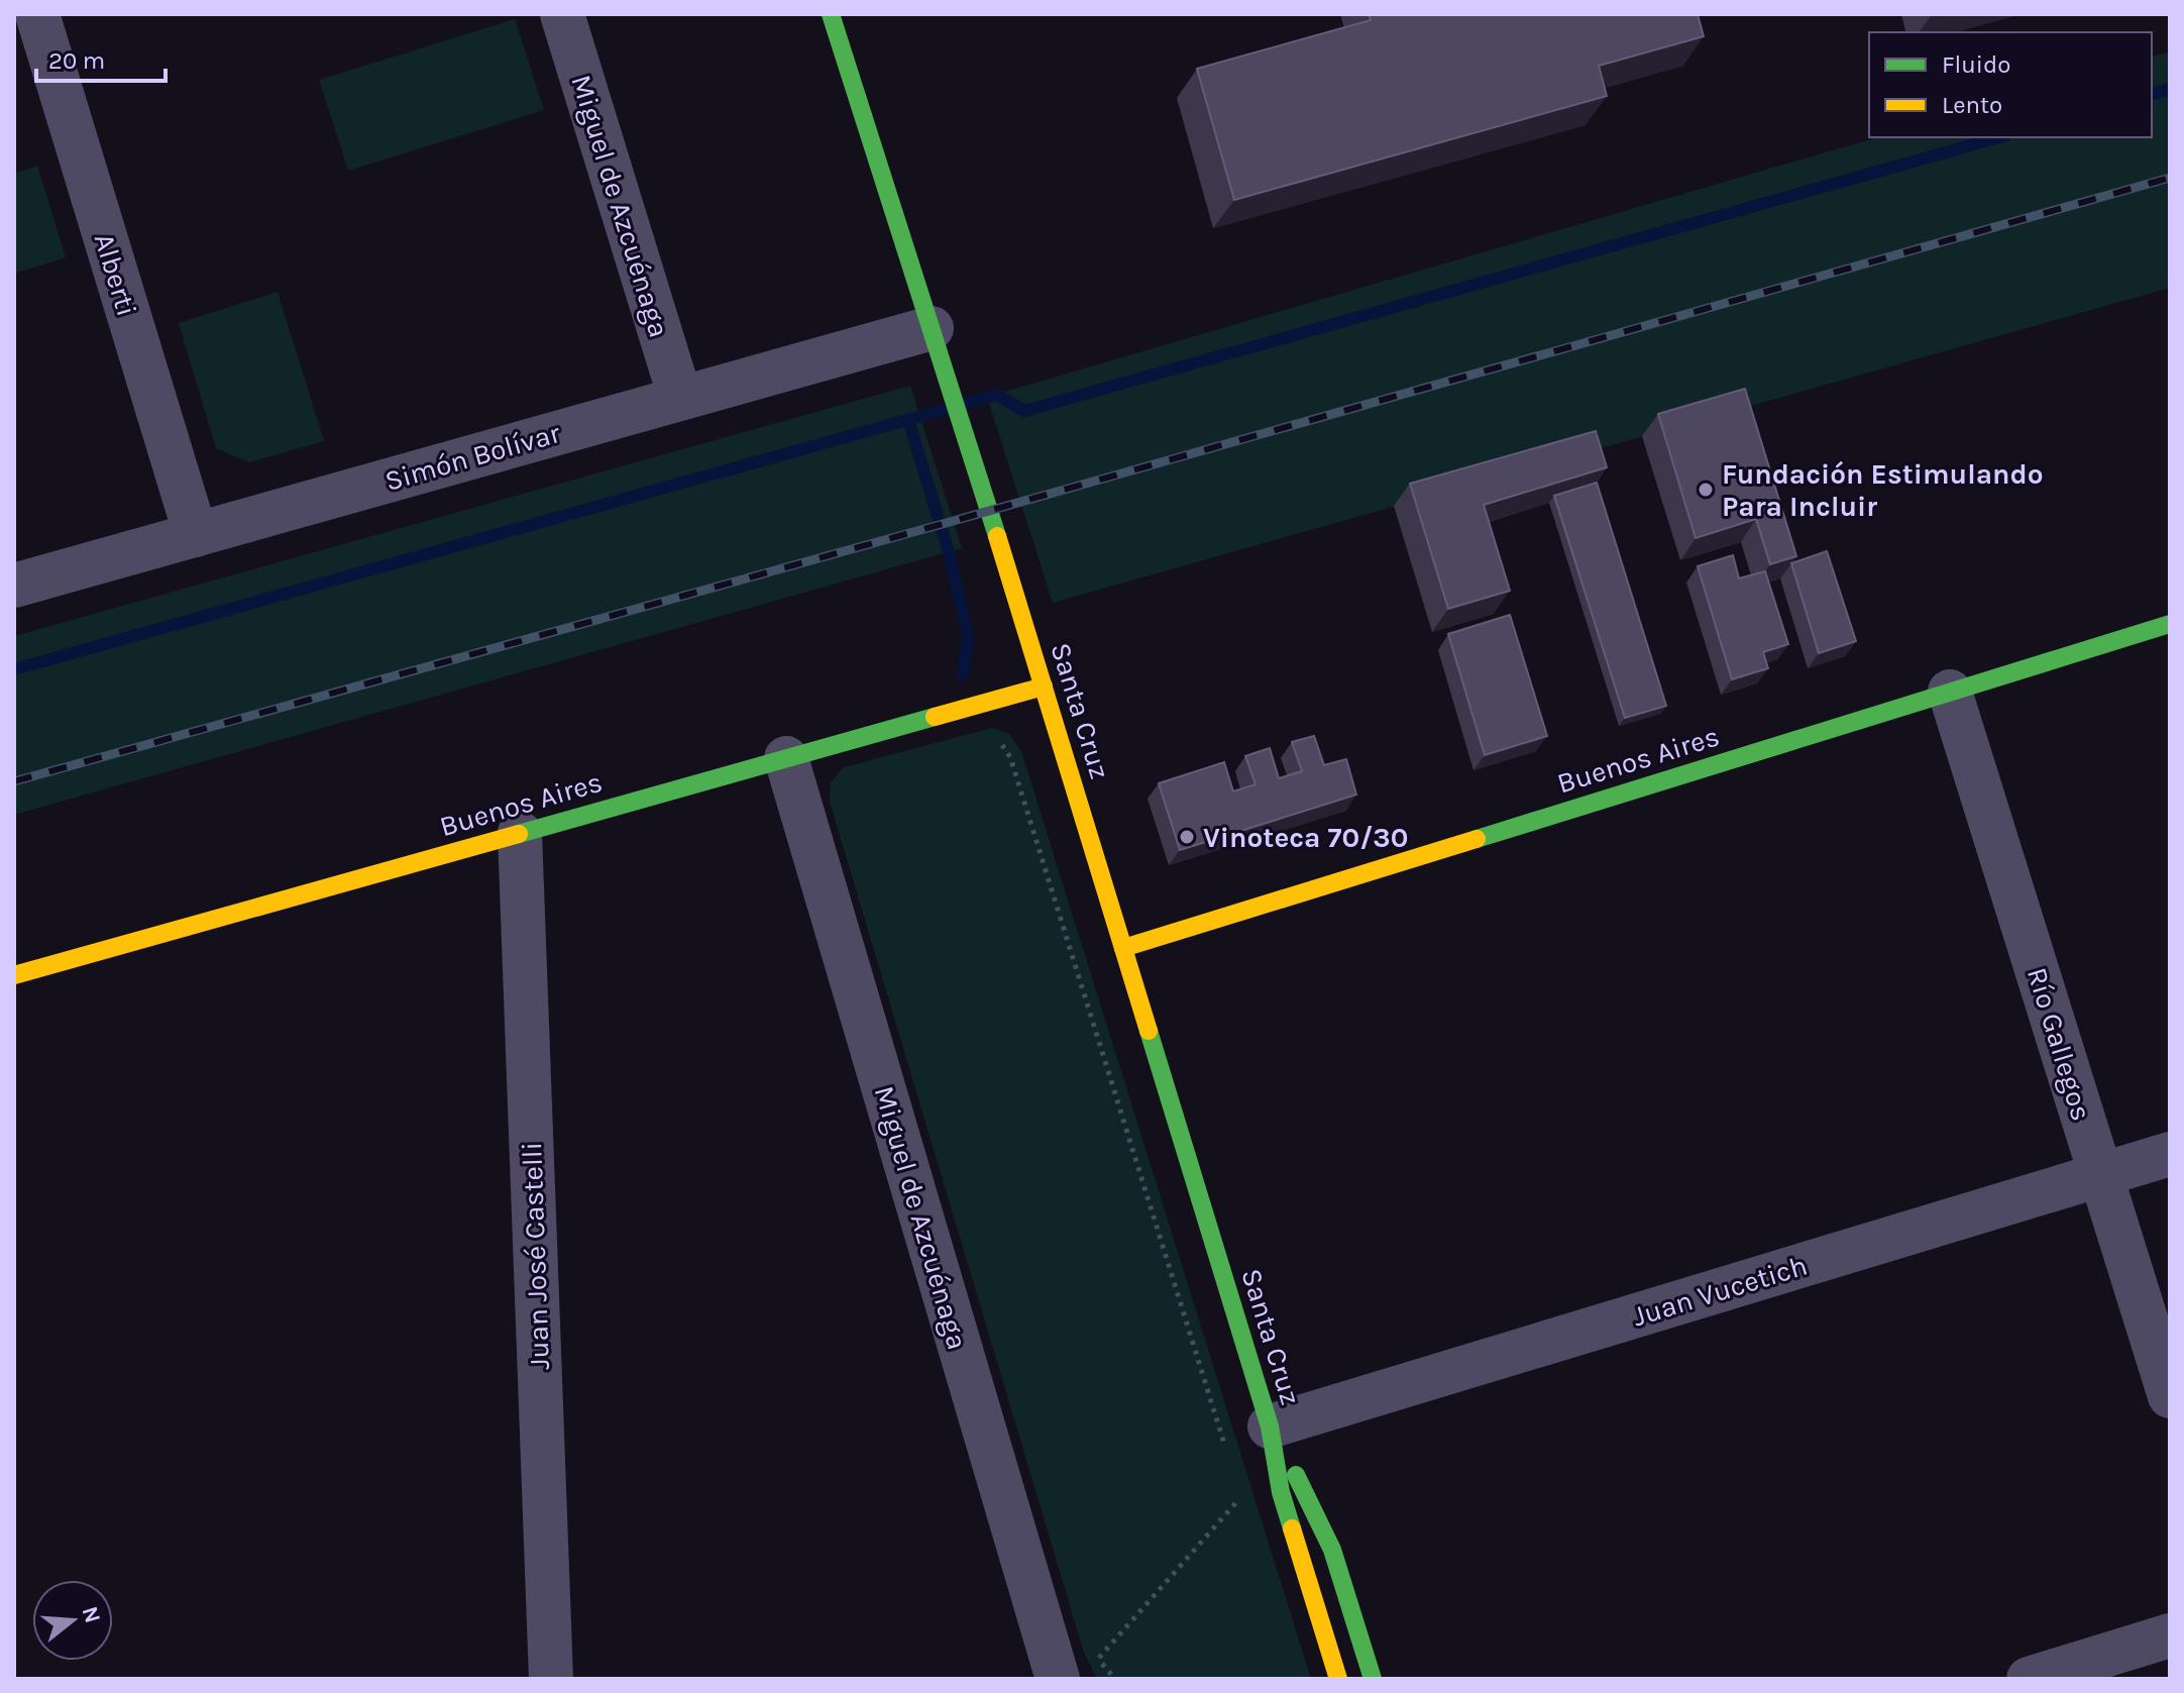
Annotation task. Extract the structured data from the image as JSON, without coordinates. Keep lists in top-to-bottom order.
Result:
{
  "streets": {
    "street": [
      "Miguel de Azcuénaga",
      "Alberti",
      "Simón Bolívar",
      "Santa Cruz",
      "Buenos Aires",
      "Río Gallegos",
      "Juan José Castelli",
      "Juan Vucetich"
    ]
  },
  "crossings": [
    ["Miguel de Azcuénaga", "Simón Bolívar"],
    ["Miguel de Azcuénaga", "Buenos Aires"],
    ["Alberti", "Simón Bolívar"],
    ["Simón Bolívar", "Santa Cruz"],
    ["Santa Cruz", "Buenos Aires"],
    ["Santa Cruz", "Juan Vucetich"],
    ["Buenos Aires", "Río Gallegos"],
    ["Buenos Aires", "Juan José Castelli"],
    ["Río Gallegos", "Juan Vucetich"]
  ],
  "places": ["Fundación Estimulando Para Incluir", "Vinoteca 70/30"],
  "legend": ["Fluido", "Lento"],
  "scale_bar": "20 m",
  "north": "right"
}
